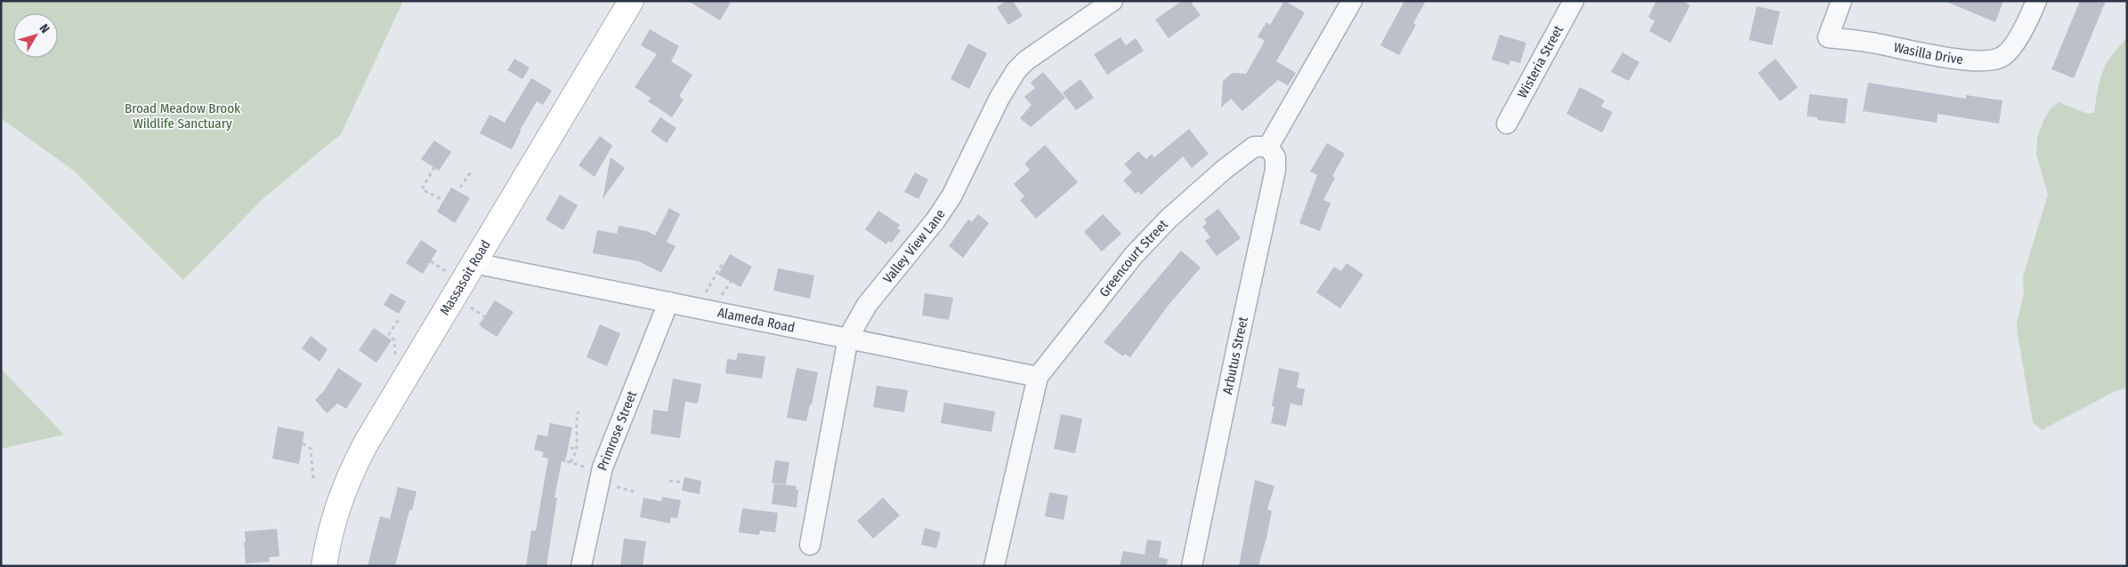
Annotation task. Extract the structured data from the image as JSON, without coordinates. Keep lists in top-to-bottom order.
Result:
{
  "streets": {
    "main road": ["Massasoit Road"],
    "street": [
      "Wasilla Drive",
      "Wisteria Street",
      "Valley View Lane",
      "Greencourt Street",
      "Alameda Road",
      "Arbutus Street",
      "Primrose Street"
    ]
  },
  "crossings": [
    ["Valley View Lane", "Alameda Road"],
    ["Greencourt Street", "Alameda Road"],
    ["Greencourt Street", "Arbutus Street"],
    ["Massasoit Road", "Alameda Road"],
    ["Alameda Road", "Primrose Street"]
  ],
  "parks": ["Broad Meadow Brook Wildlife Sanctuary"],
  "north": "top right"
}
